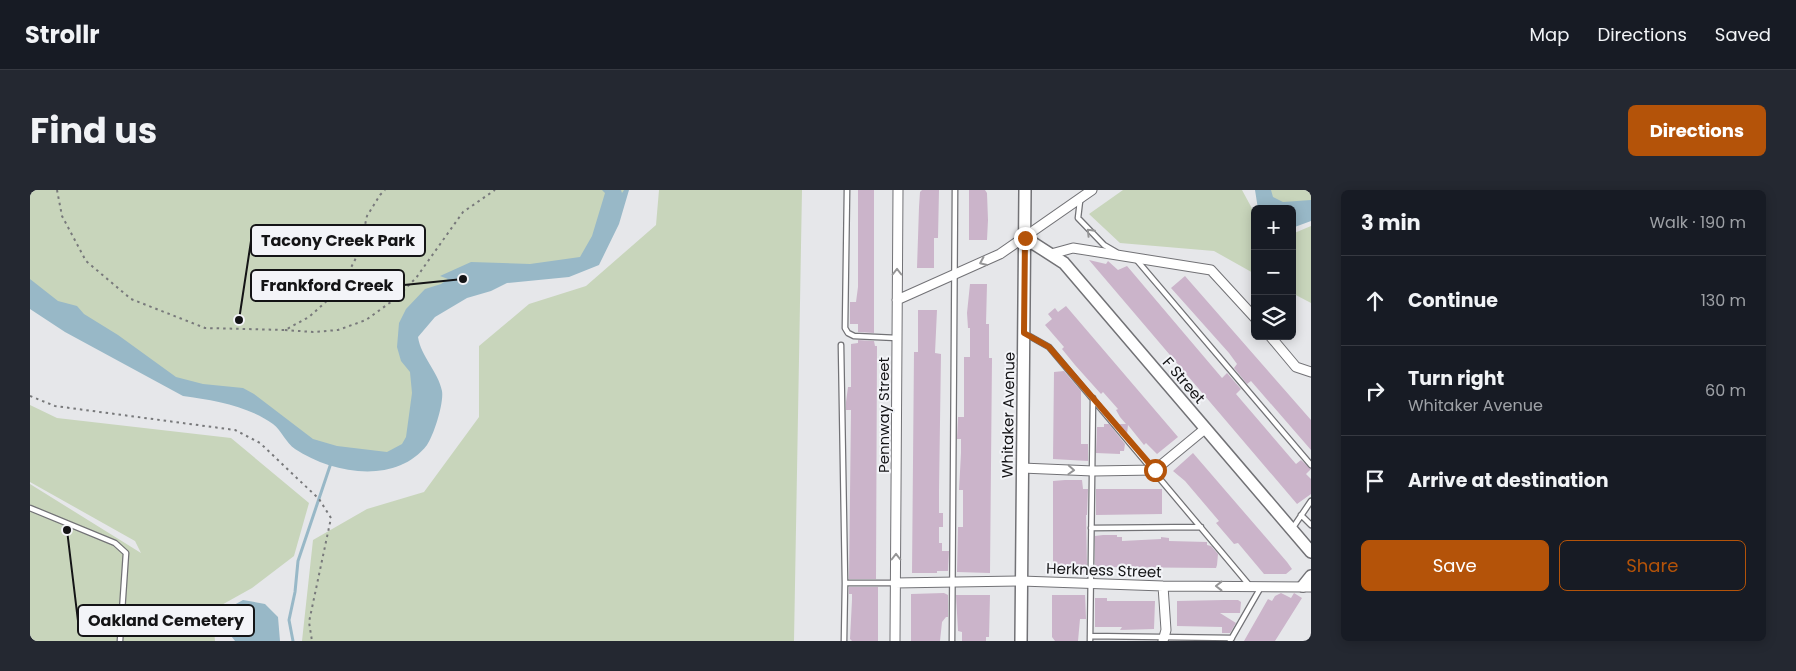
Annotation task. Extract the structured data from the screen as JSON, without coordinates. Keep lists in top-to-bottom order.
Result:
{
  "streets": {
    "main road": ["F Street", "Whitaker Avenue"],
    "street": ["Pennway Street", "Herkness Street"]
  },
  "crossings": [
    ["F Street", "Whitaker Avenue"],
    ["Pennway Street", "Herkness Street"],
    ["Whitaker Avenue", "Herkness Street"]
  ],
  "one_way": ["Pennway Street"],
  "places": ["Frankford Creek", "Tacony Creek Park", "Oakland Cemetery"],
  "page": {
    "header": "Strollr",
    "nav": ["Map", "Directions", "Saved"],
    "title": "Find us",
    "buttons": [
      "Directions",
      ["Save", "Share"]
    ],
    "heading": ["3 min", "Walk · 190 m"],
    "map_buttons": ["+", "−"],
    "list": [
      ["Continue", "130 m"],
      ["Turn right", "Whitaker Avenue", "60 m"],
      "Arrive at destination"
    ]
  }
}
